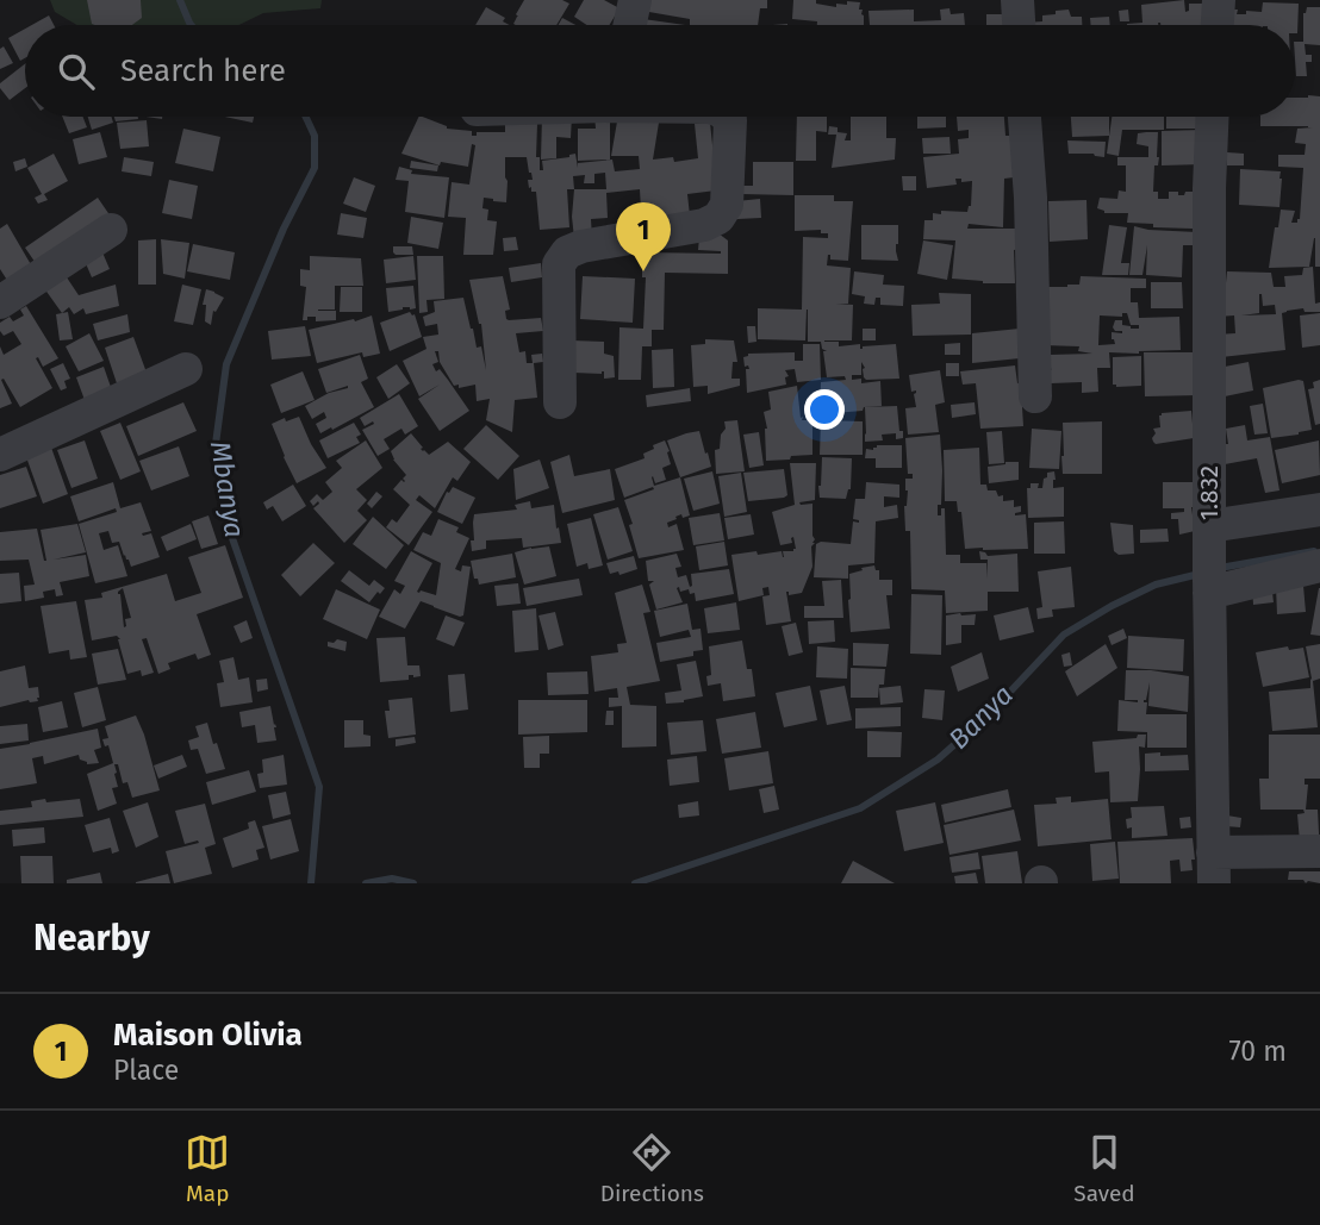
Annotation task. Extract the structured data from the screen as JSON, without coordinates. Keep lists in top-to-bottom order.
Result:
{
  "streets": {
    "street": ["1.832"]
  },
  "water": ["Mbanya", "Banya"],
  "page": {
    "search": "Search here",
    "pins": "1",
    "heading": "Nearby",
    "list": [
      {
        "mark": "1",
        "name": "Maison Olivia",
        "note": "Place",
        "value": "70 m"
      }
    ],
    "nav": ["Map", "Directions", "Saved"]
  }
}
